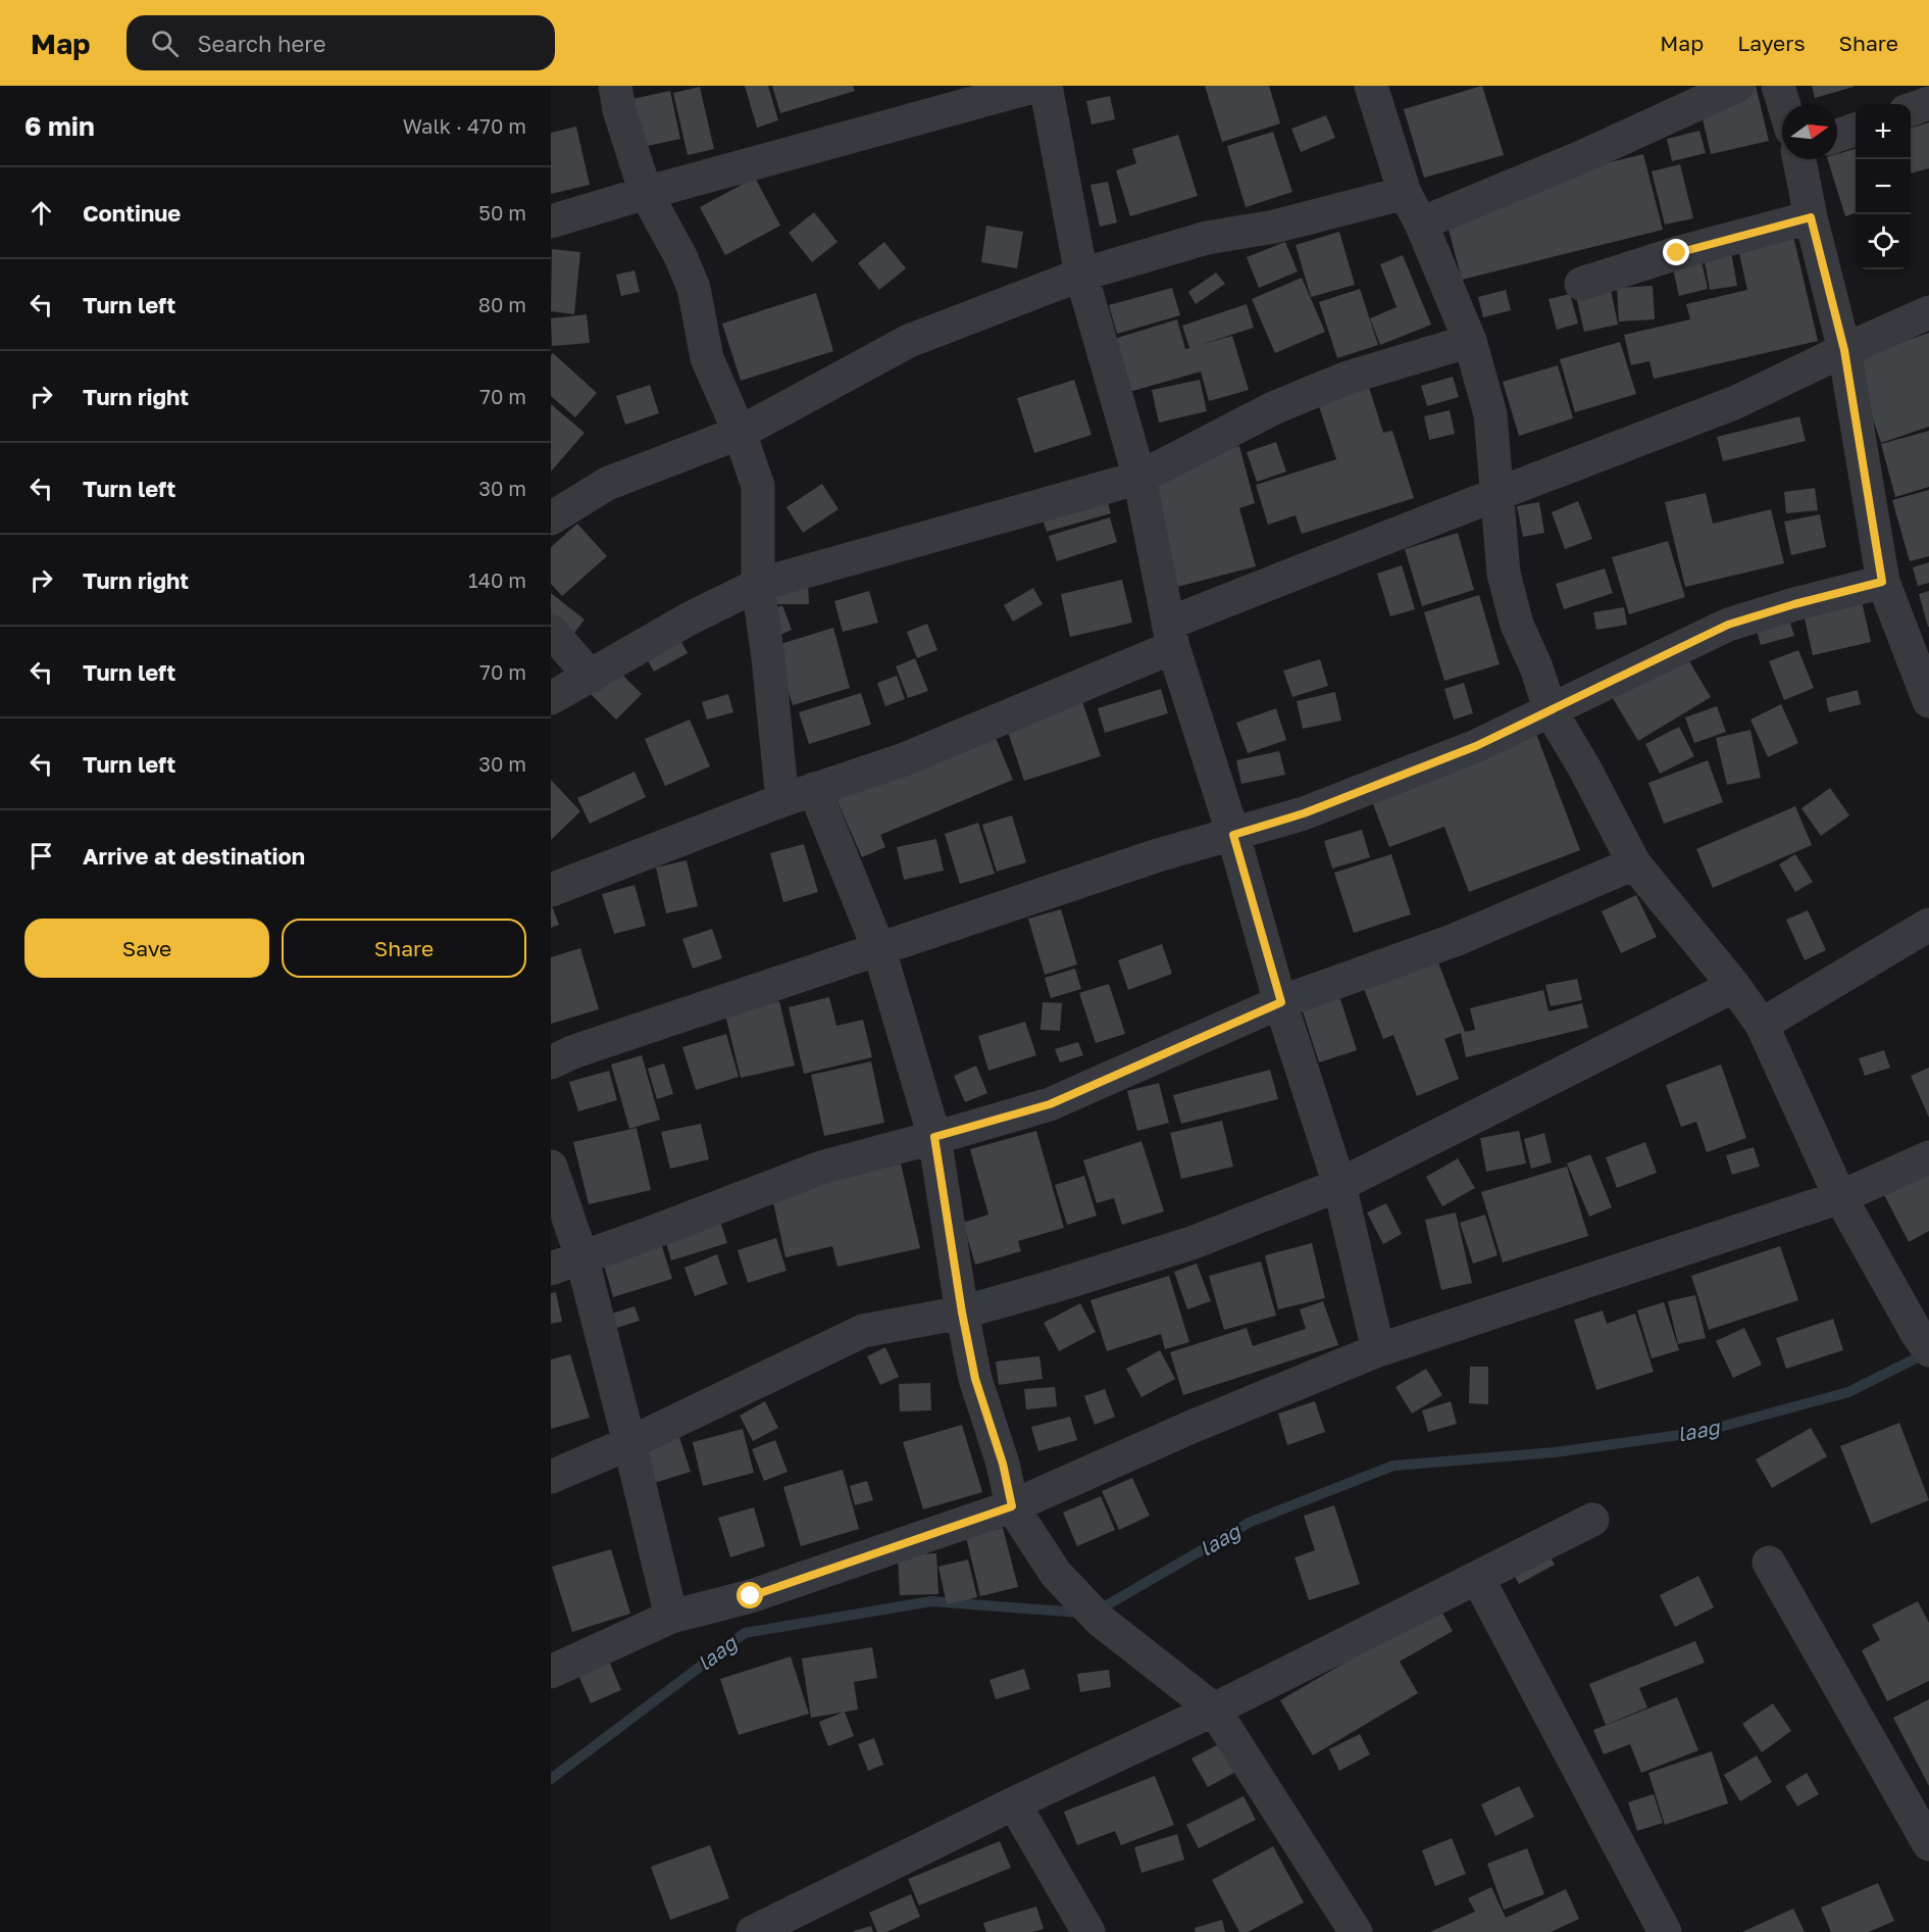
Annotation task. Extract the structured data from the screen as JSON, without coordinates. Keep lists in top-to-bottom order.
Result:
{
  "water": ["laag"],
  "north": "right",
  "page": {
    "header": "Map",
    "search": "Search here",
    "nav": ["Map", "Layers", "Share"],
    "heading": ["6 min", "Walk · 470 m"],
    "map_buttons": ["+", "−"],
    "list": [
      ["Continue", "50 m"],
      ["Turn left", "80 m"],
      ["Turn right", "70 m"],
      ["Turn left", "30 m"],
      ["Turn right", "140 m"],
      ["Turn left", "70 m"],
      ["Turn left", "30 m"],
      "Arrive at destination"
    ],
    "buttons": ["Save", "Share"]
  }
}
